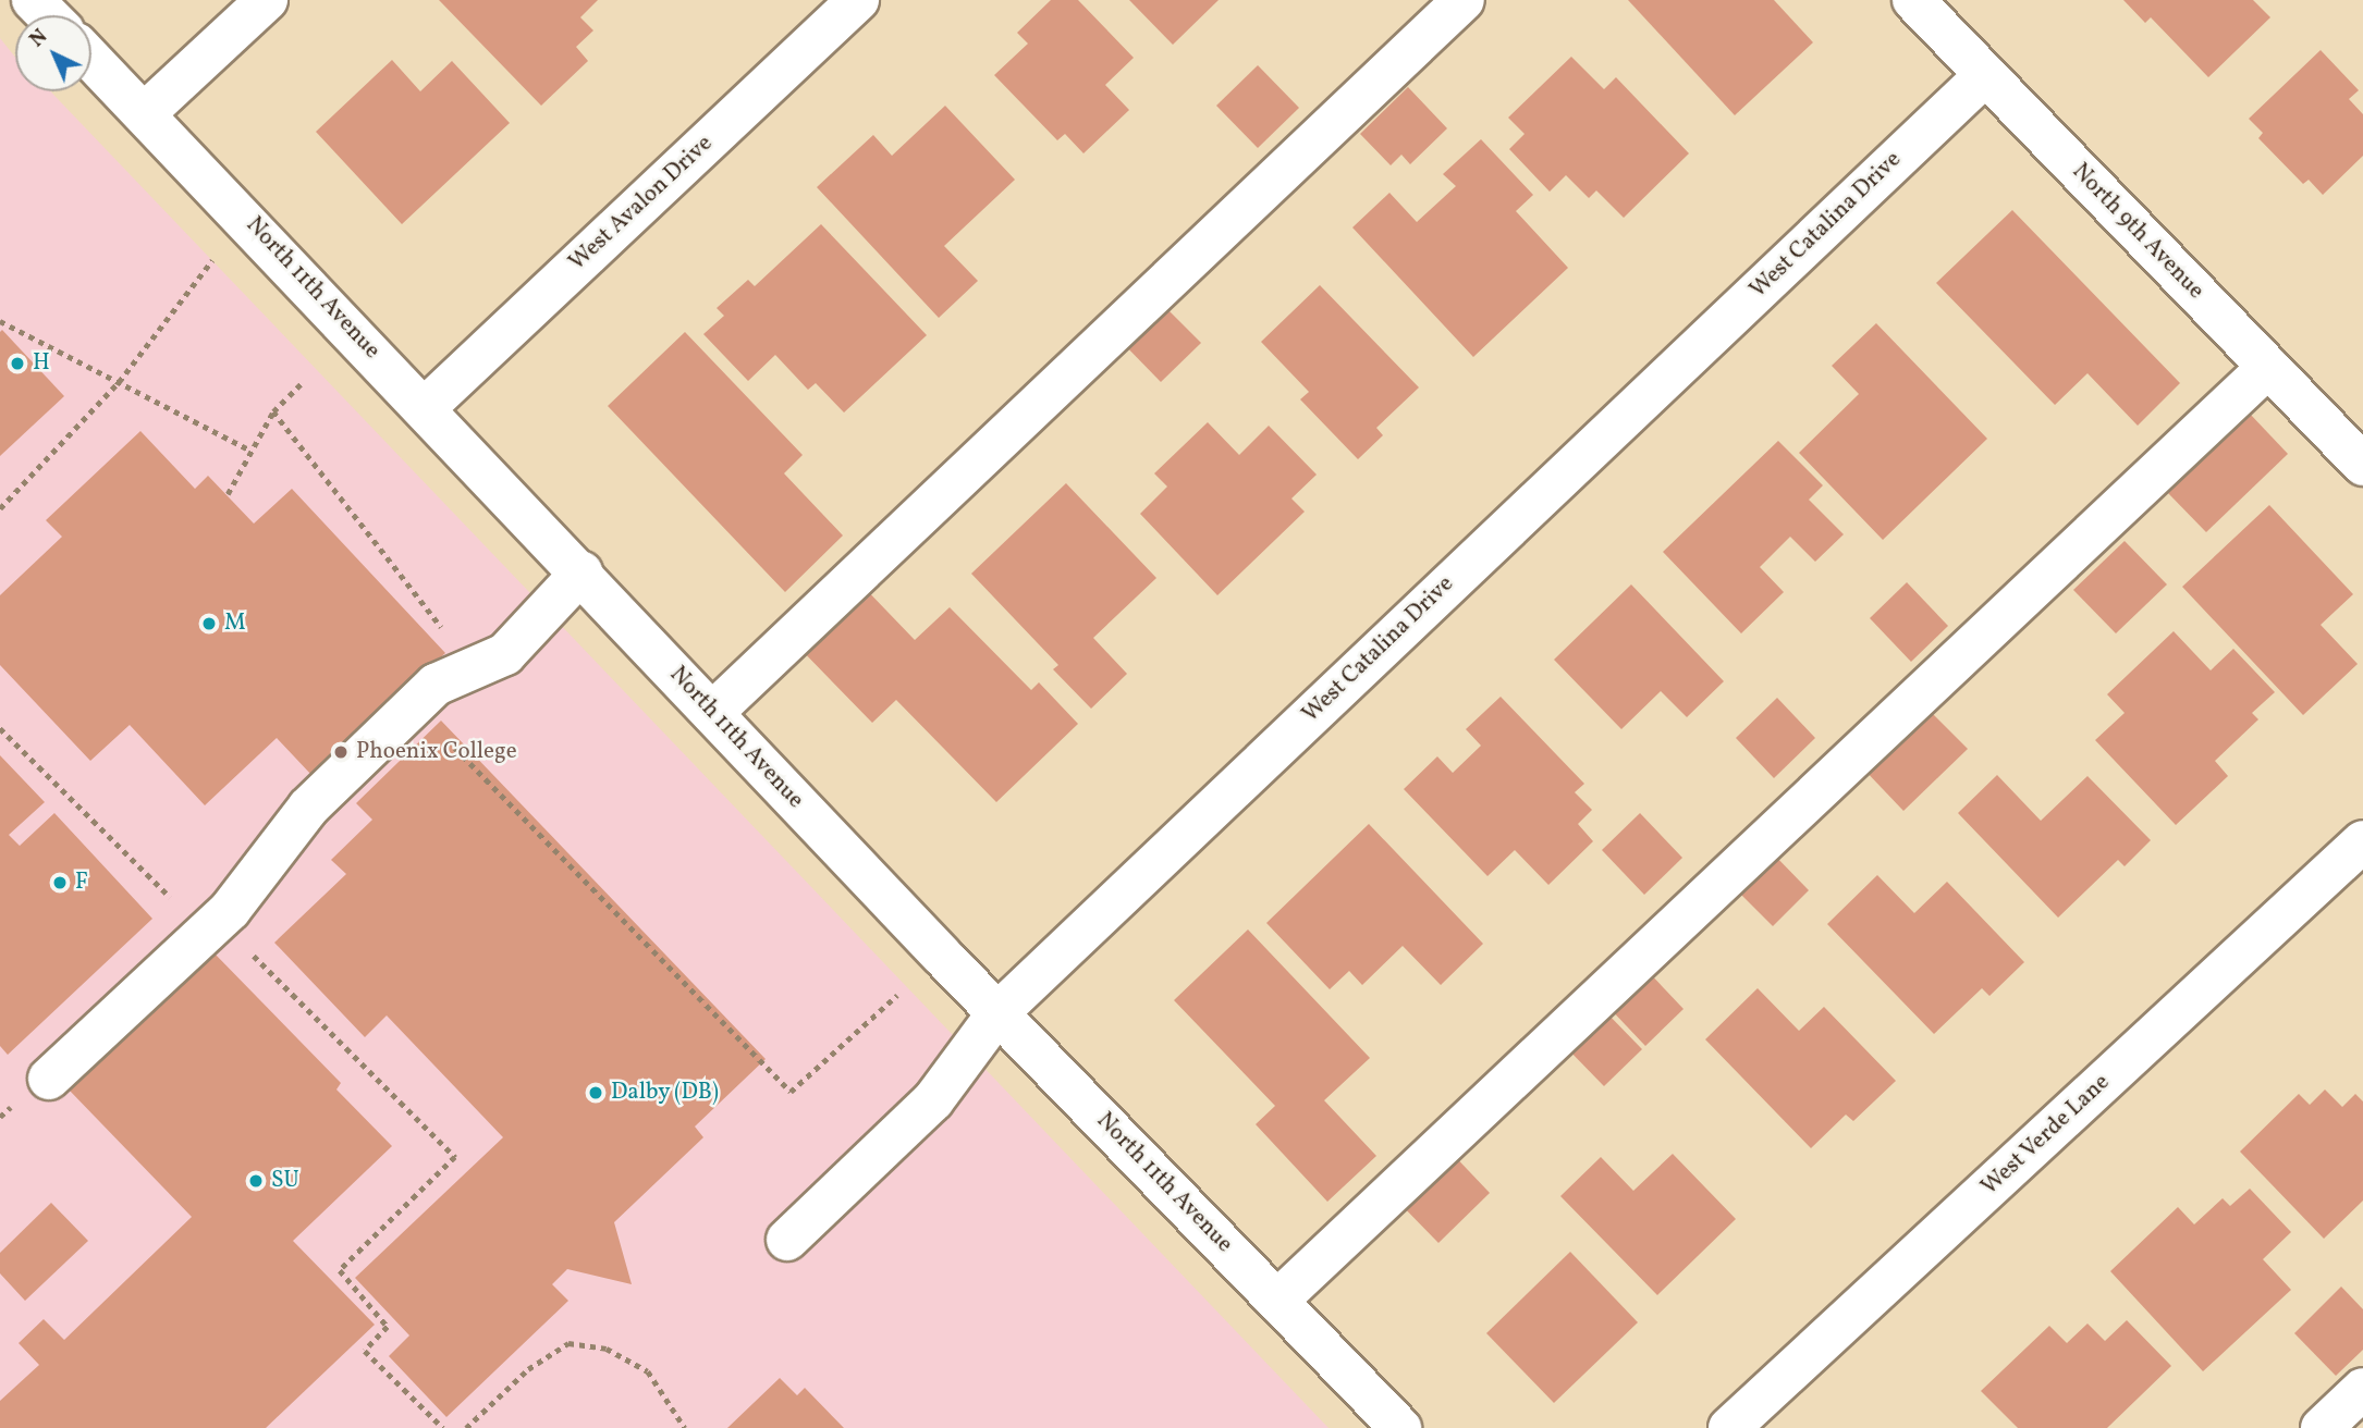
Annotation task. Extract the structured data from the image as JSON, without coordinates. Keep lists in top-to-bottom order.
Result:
{
  "streets": {
    "street": [
      "West Avalon Drive",
      "West Catalina Drive",
      "North 9th Avenue",
      "North 11th Avenue",
      "West Verde Lane"
    ]
  },
  "crossings": [
    ["West Avalon Drive", "North 11th Avenue"],
    ["West Catalina Drive", "North 9th Avenue"],
    ["West Catalina Drive", "North 11th Avenue"]
  ],
  "places": [
    "H",
    "M",
    "Phoenix College",
    "F",
    "Dalby (DB)",
    "SU"
  ],
  "north": "top left"
}
